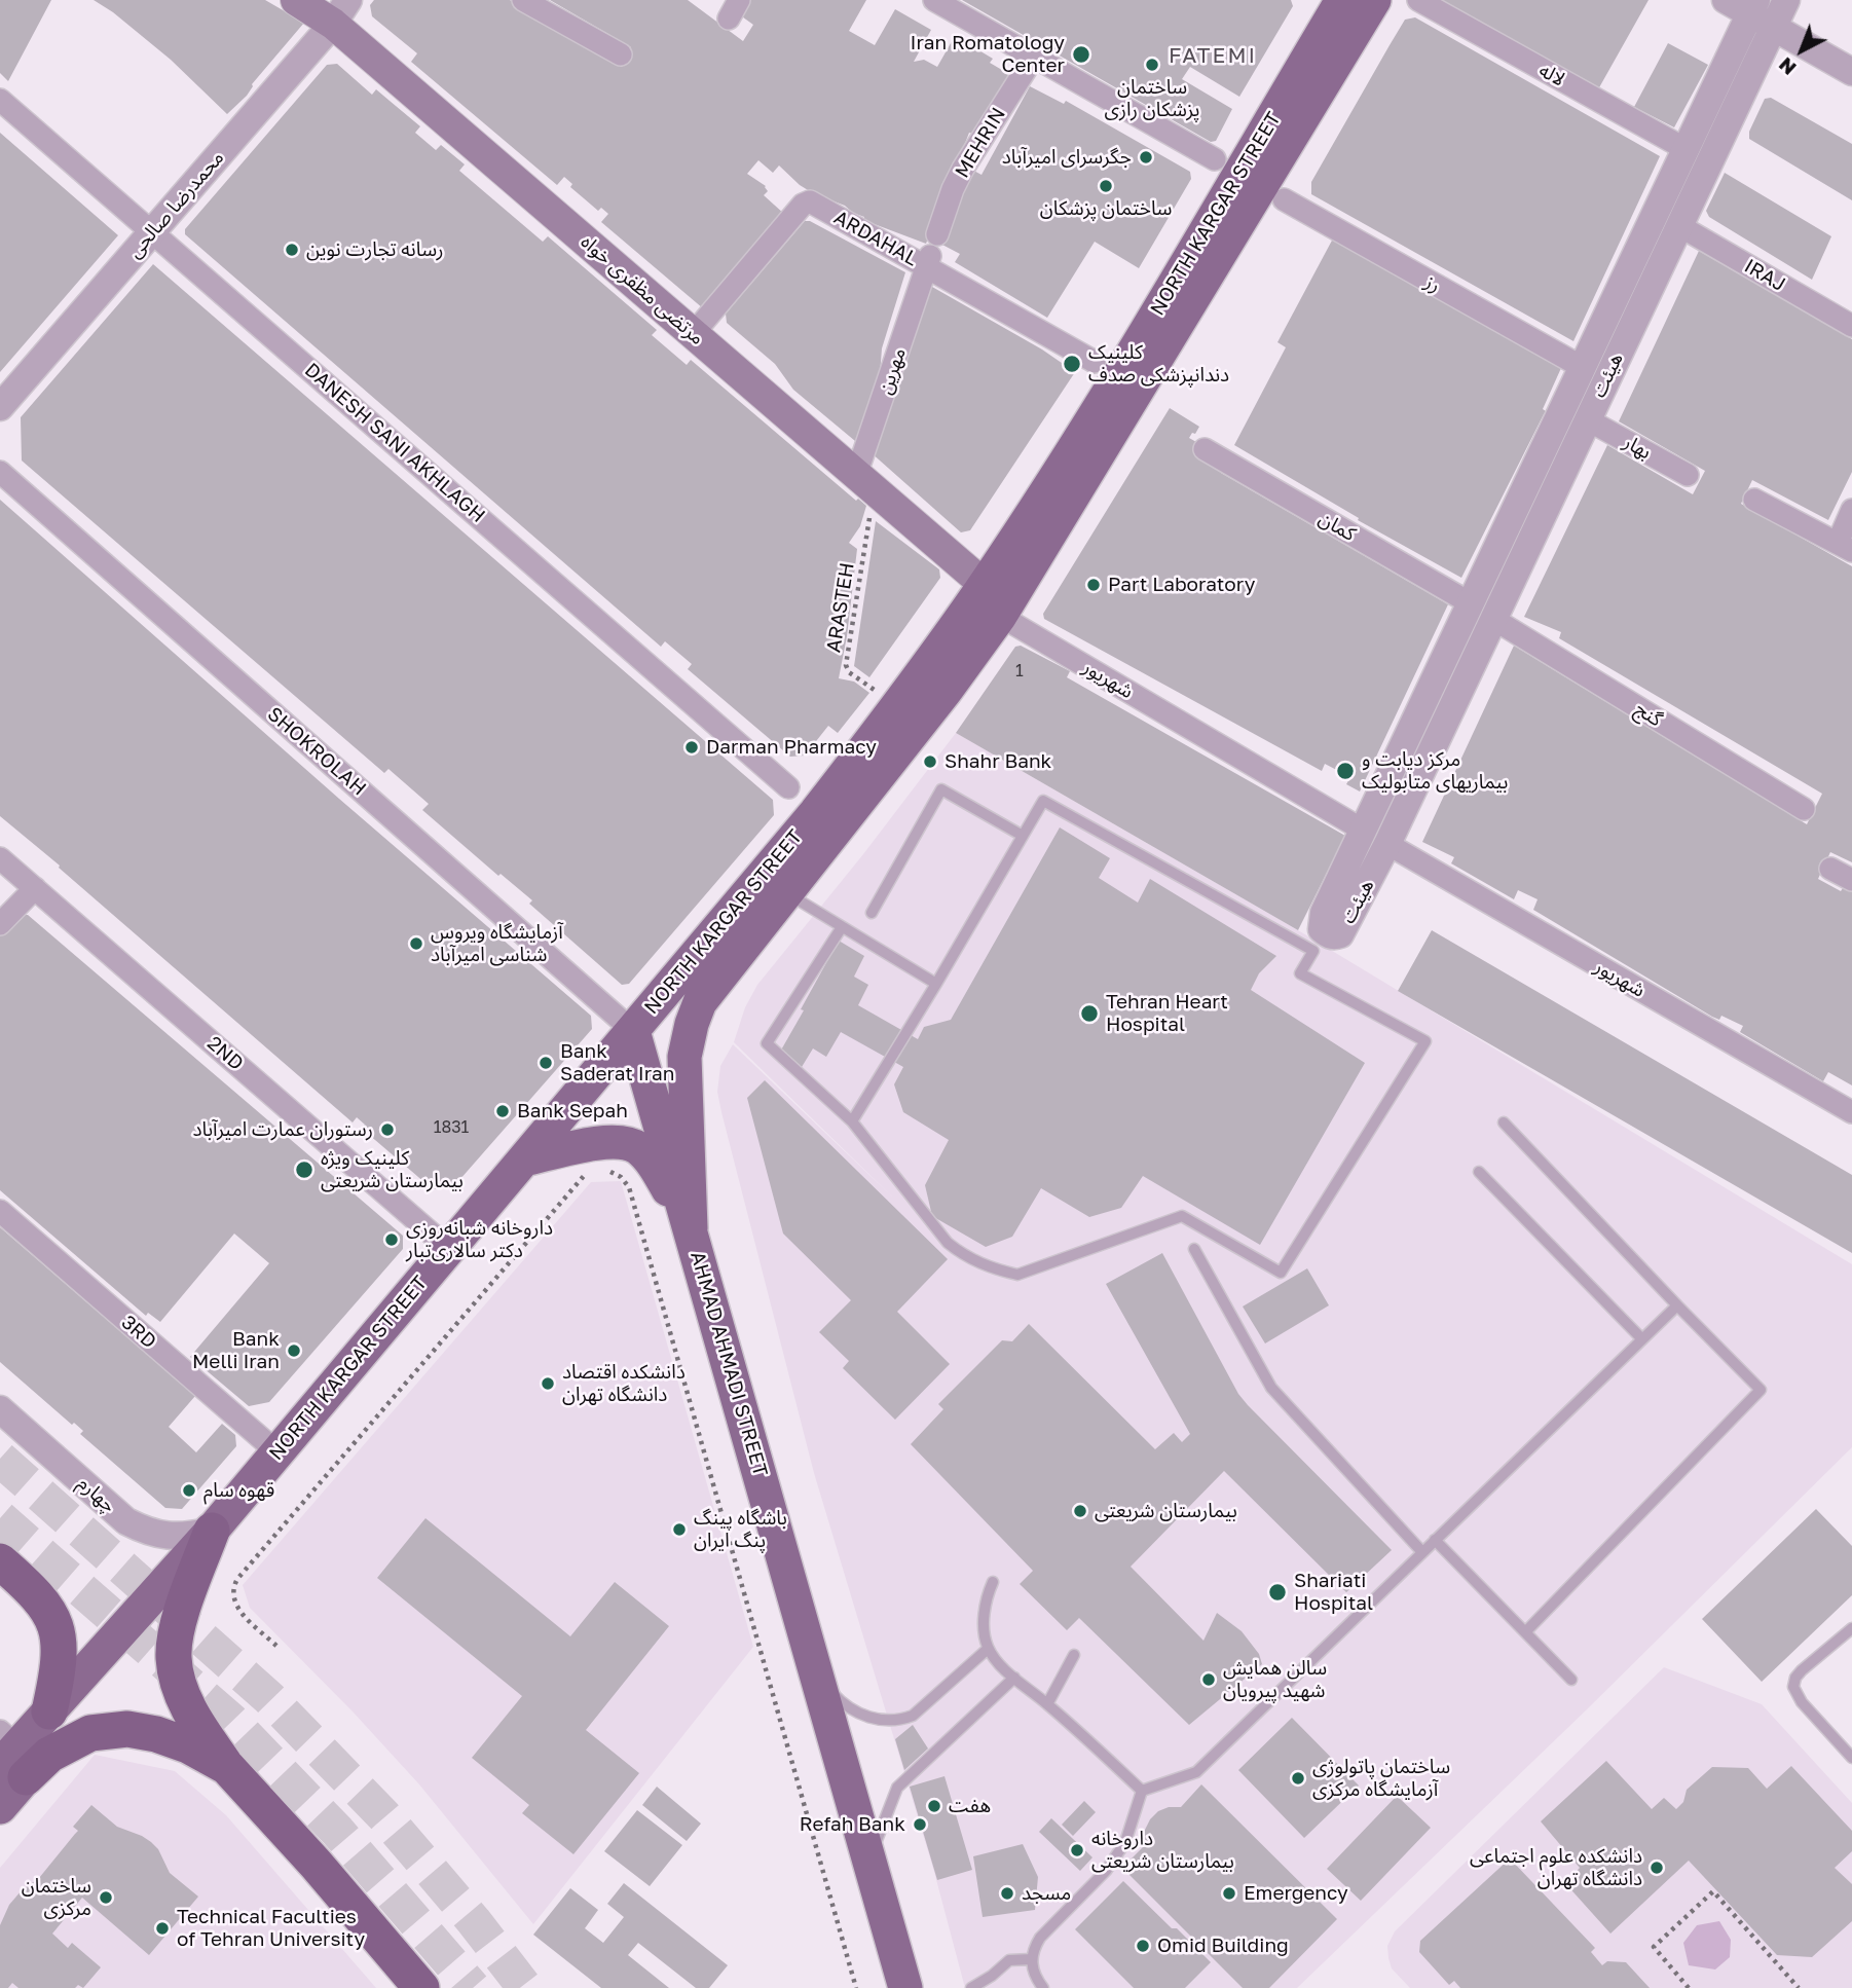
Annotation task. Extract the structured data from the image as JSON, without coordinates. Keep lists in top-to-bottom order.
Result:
{
  "streets": {
    "main road": ["NORTH KARGAR STREET", "مرتضی مظفری خواه", "AHMAD AHMADI STREET"],
    "street": [
      "لاله",
      "MEHRIN",
      "محمدرضا صالحی",
      "ARDAHAL",
      "IRAJ",
      "رز",
      "مهرین",
      "هیئت",
      "DANESH SANI AKHLAGH",
      "بهار",
      "کمان",
      "شهریور",
      "گنج",
      "SHOKROLAH",
      "2ND",
      "3RD",
      "چهارم"
    ],
    "path": ["ARASTEH"]
  },
  "crossings": [
    ["لاله", "هیئت"],
    ["محمدرضا صالحی", "مرتضی مظفری خواه"],
    ["محمدرضا صالحی", "DANESH SANI AKHLAGH"],
    ["NORTH KARGAR STREET", "مرتضی مظفری خواه"],
    ["NORTH KARGAR STREET", "ARASTEH"],
    ["NORTH KARGAR STREET", "شهریور"],
    ["NORTH KARGAR STREET", "SHOKROLAH"],
    ["NORTH KARGAR STREET", "2ND"],
    ["NORTH KARGAR STREET", "3RD"],
    ["NORTH KARGAR STREET", "AHMAD AHMADI STREET"],
    ["NORTH KARGAR STREET", "چهارم"],
    ["ARDAHAL", "مرتضی مظفری خواه"],
    ["ARDAHAL", "مهرین"],
    ["IRAJ", "هیئت"],
    ["رز", "هیئت"],
    ["مرتضی مظفری خواه", "مهرین"],
    ["مرتضی مظفری خواه", "ARASTEH"],
    ["مهرین", "ARASTEH"],
    ["هیئت", "بهار"],
    ["هیئت", "کمان"],
    ["هیئت", "شهریور"],
    ["هیئت", "گنج"],
    ["SHOKROLAH", "AHMAD AHMADI STREET"]
  ],
  "districts": ["FATEMI"],
  "places": [
    "Iran Romatology Center",
    "ساختمان پزشکان رازی",
    "جگرسرای امیرآباد",
    "ساختمان پزشکان",
    "رسانه تجارت نوین",
    "کلینیک دندانپزشکی صدف",
    "Part Laboratory",
    "Darman Pharmacy",
    "Shahr Bank",
    "مرکز دیابت و بیماریهای متابولیک",
    "آزمایشگاه ویروس شناسی امیرآباد",
    "Tehran Heart Hospital",
    "Bank Saderat Iran",
    "Bank Sepah",
    "رستوران عمارت امیرآباد",
    "کلینیک ویژه بیمارستان شریعتی",
    "داروخانه شبانه‌روزی دکتر سالاری‌تبار",
    "Bank Melli Iran",
    "دانشکده اقتصاد دانشگاه تهران",
    "قهوه سام",
    "بیمارستان شریعتی",
    "باشگاه پینگ پنگ ایران",
    "Shariati Hospital",
    "سالن همایش شهید پیرویان",
    "ساختمان پاتولوژی آزمایشگاه مرکزی",
    "هفت",
    "Refah Bank",
    "داروخانه بیمارستان شریعتی",
    "دانشکده علوم اجتماعی دانشگاه تهران",
    "مسجد",
    "Emergency",
    "ساختمان مرکزی",
    "Technical Faculties of Tehran University",
    "Omid Building"
  ],
  "house_numbers": ["1", "1831"],
  "north": "bottom left"
}
